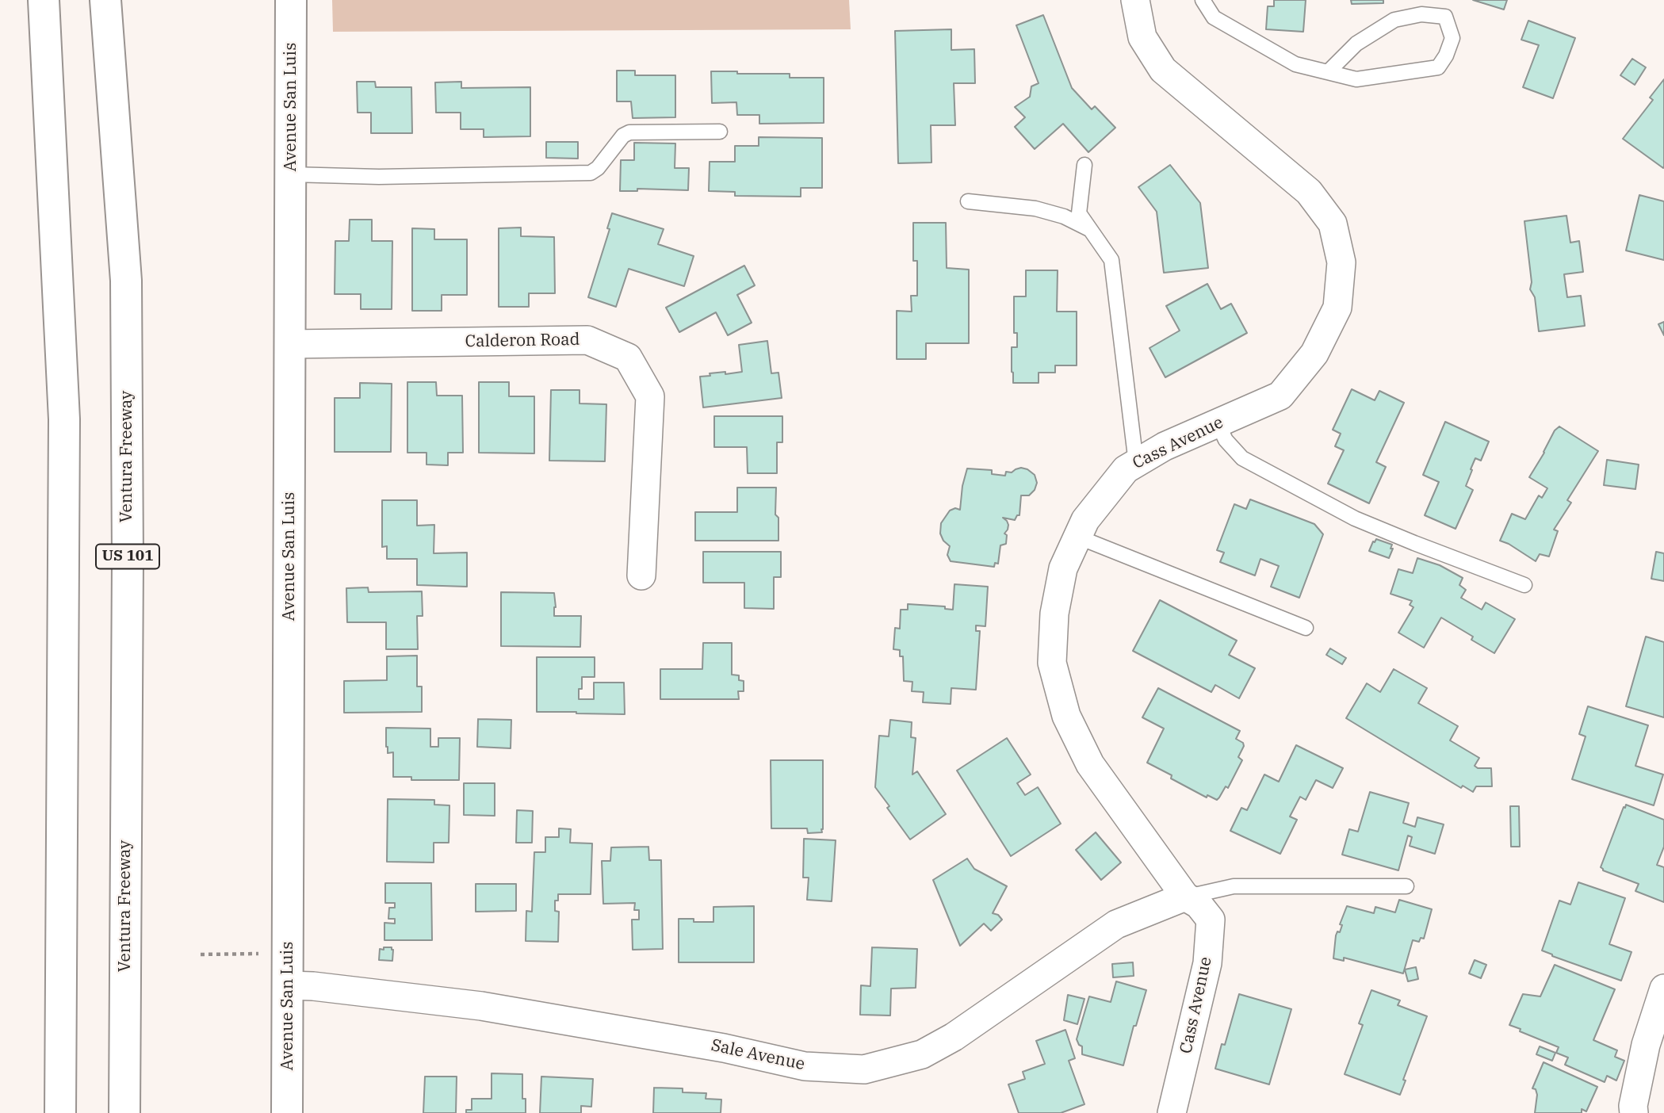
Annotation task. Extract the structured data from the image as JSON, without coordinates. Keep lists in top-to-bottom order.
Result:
{
  "streets": {
    "main road": ["Avenue San Luis", "Ventura Freeway", "US 101"],
    "street": ["Calderon Road", "Cass Avenue", "Sale Avenue"]
  },
  "crossings": [
    ["Avenue San Luis", "Calderon Road"],
    ["Avenue San Luis", "Sale Avenue"],
    ["Cass Avenue", "Sale Avenue"]
  ]
}
